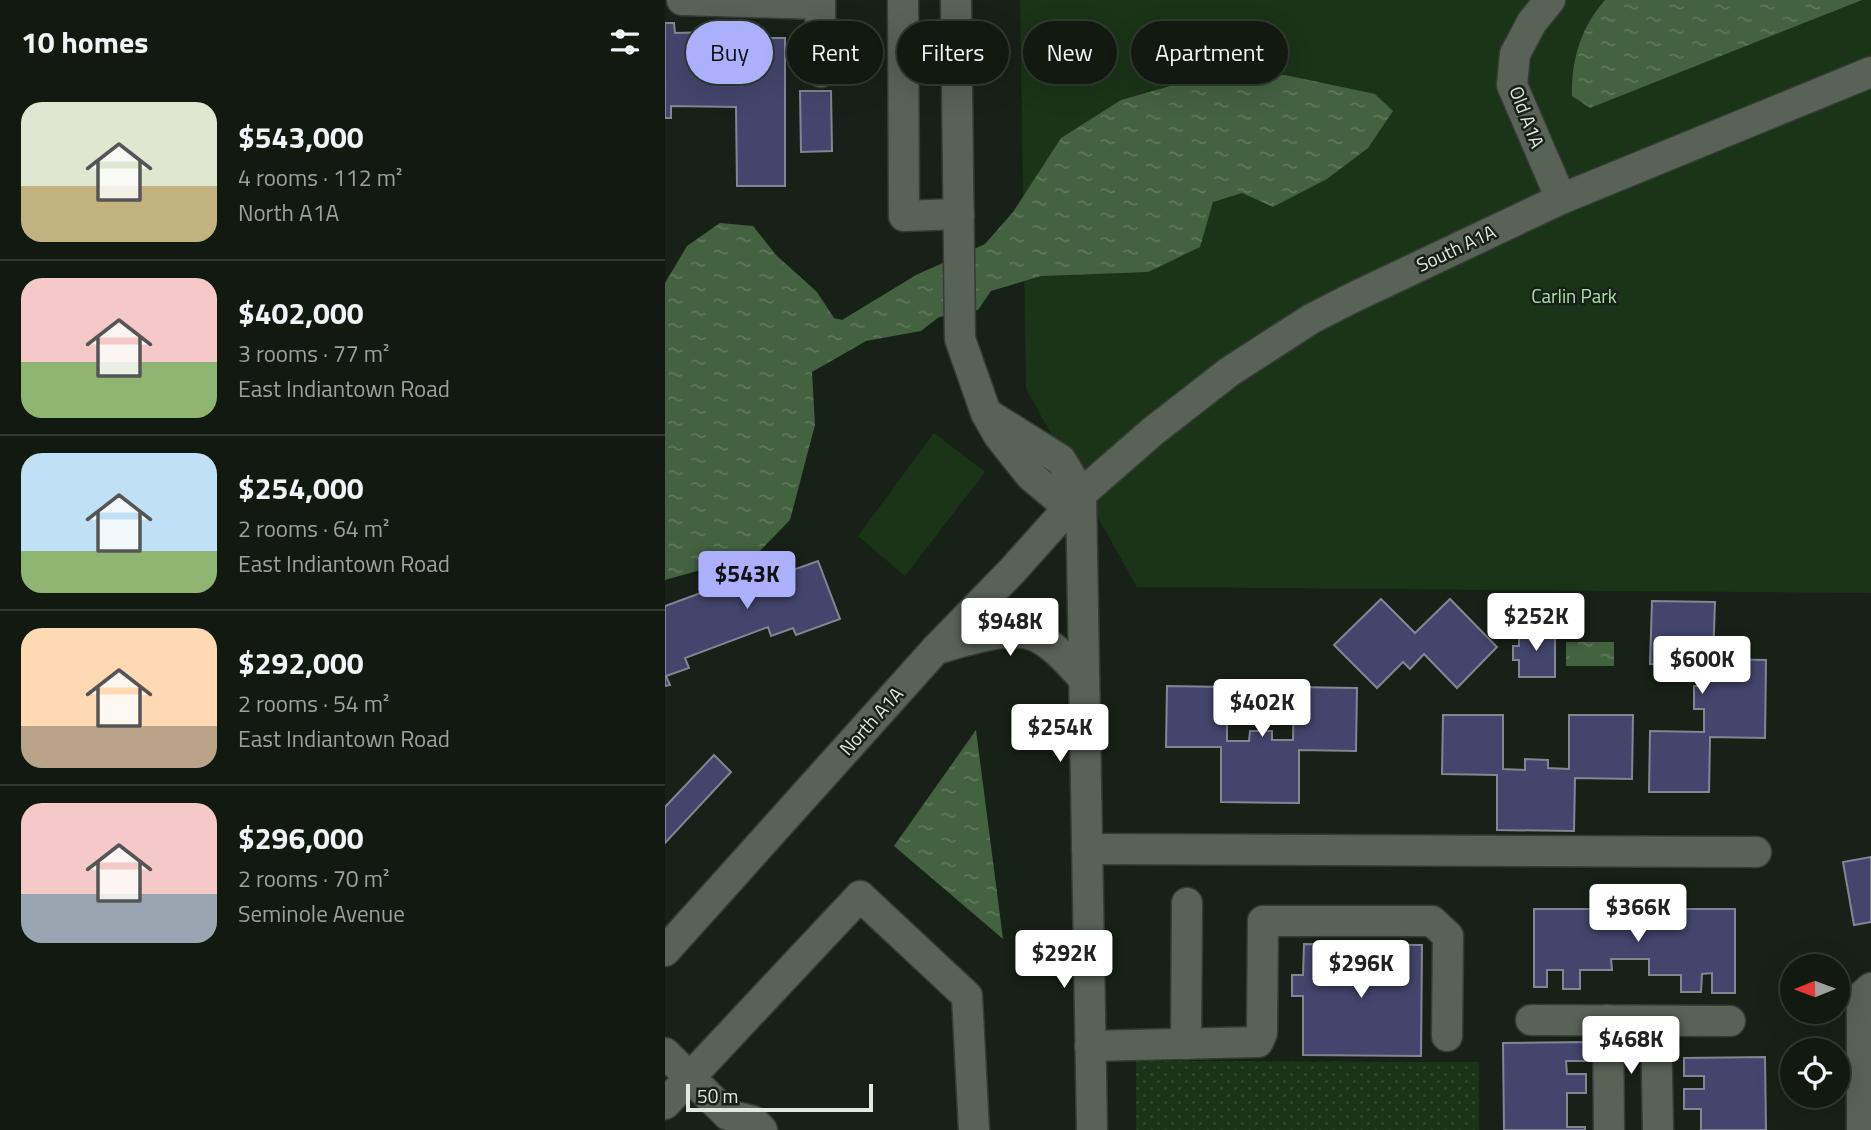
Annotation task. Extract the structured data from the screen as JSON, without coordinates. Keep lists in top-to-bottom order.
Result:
{
  "streets": {
    "street": ["Old A1A", "South A1A", "North A1A"]
  },
  "crossings": [
    ["Old A1A", "South A1A"],
    ["South A1A", "North A1A"]
  ],
  "parks": ["Carlin Park"],
  "scale_bar": "50 m",
  "north": "left",
  "page": {
    "heading": "10 homes",
    "chip": [
      "Buy",
      "Rent",
      "Filters",
      "New",
      "Apartment"
    ],
    "list": [
      {
        "name": "$543,000",
        "note": "4 rooms · 112 m² · North A1A"
      },
      {
        "name": "$402,000",
        "note": "3 rooms · 77 m² · East Indiantown Road"
      },
      {
        "name": "$254,000",
        "note": "2 rooms · 64 m² · East Indiantown Road"
      },
      {
        "name": "$292,000",
        "note": "2 rooms · 54 m² · East Indiantown Road"
      },
      {
        "name": "$296,000",
        "note": "2 rooms · 70 m² · Seminole Avenue"
      }
    ],
    "price": [
      "$543K",
      "$252K",
      "$948K",
      "$600K",
      "$402K",
      "$254K",
      "$366K",
      "$292K",
      "$296K",
      "$468K"
    ],
    "scale": "50 m"
  }
}
